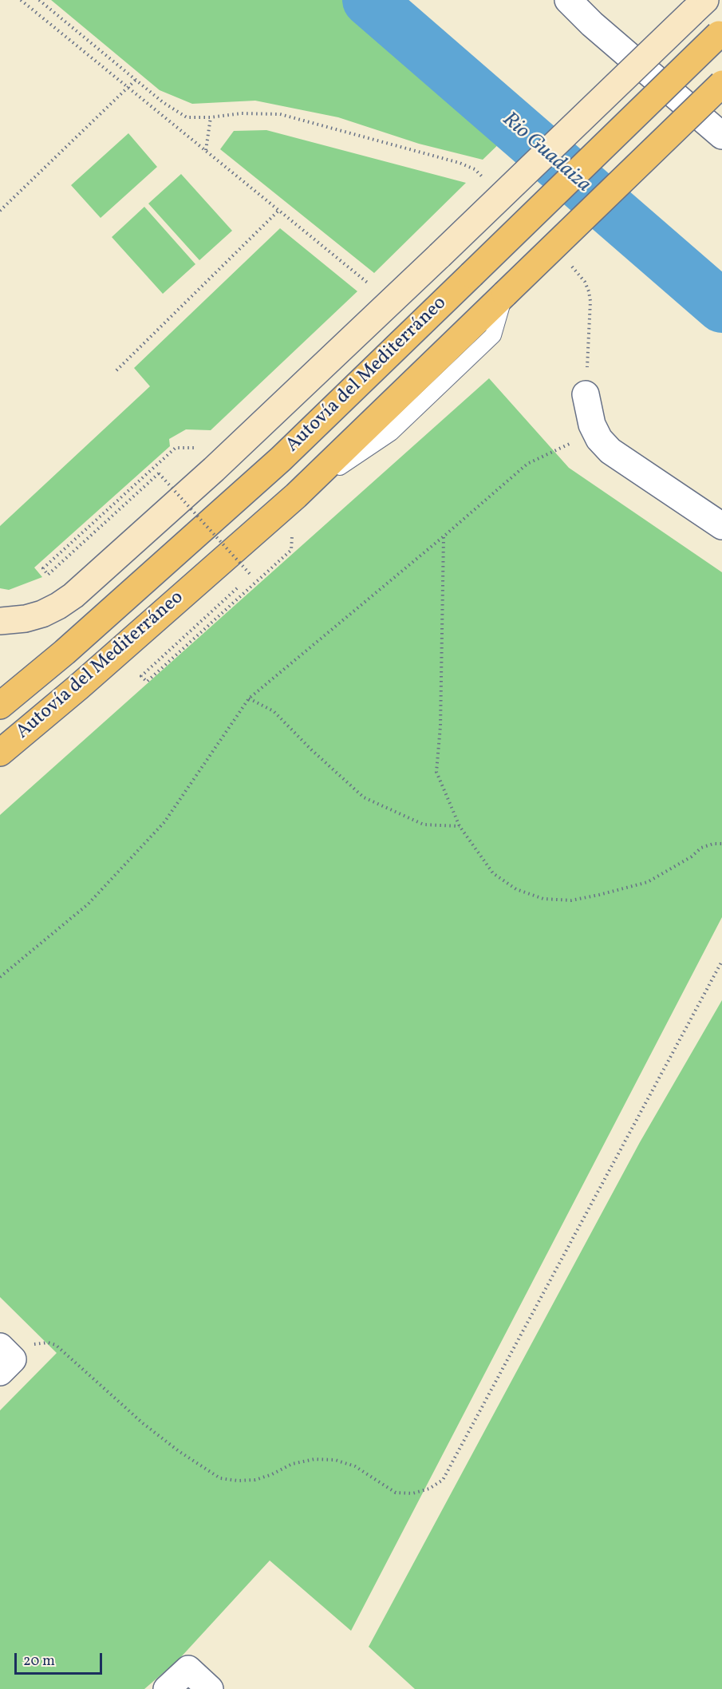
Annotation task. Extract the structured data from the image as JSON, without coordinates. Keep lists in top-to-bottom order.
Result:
{
  "streets": {
    "highway": ["Autovía del Mediterráneo"]
  },
  "water": ["Rio Guadaiza"],
  "scale_bar": "20 m"
}
